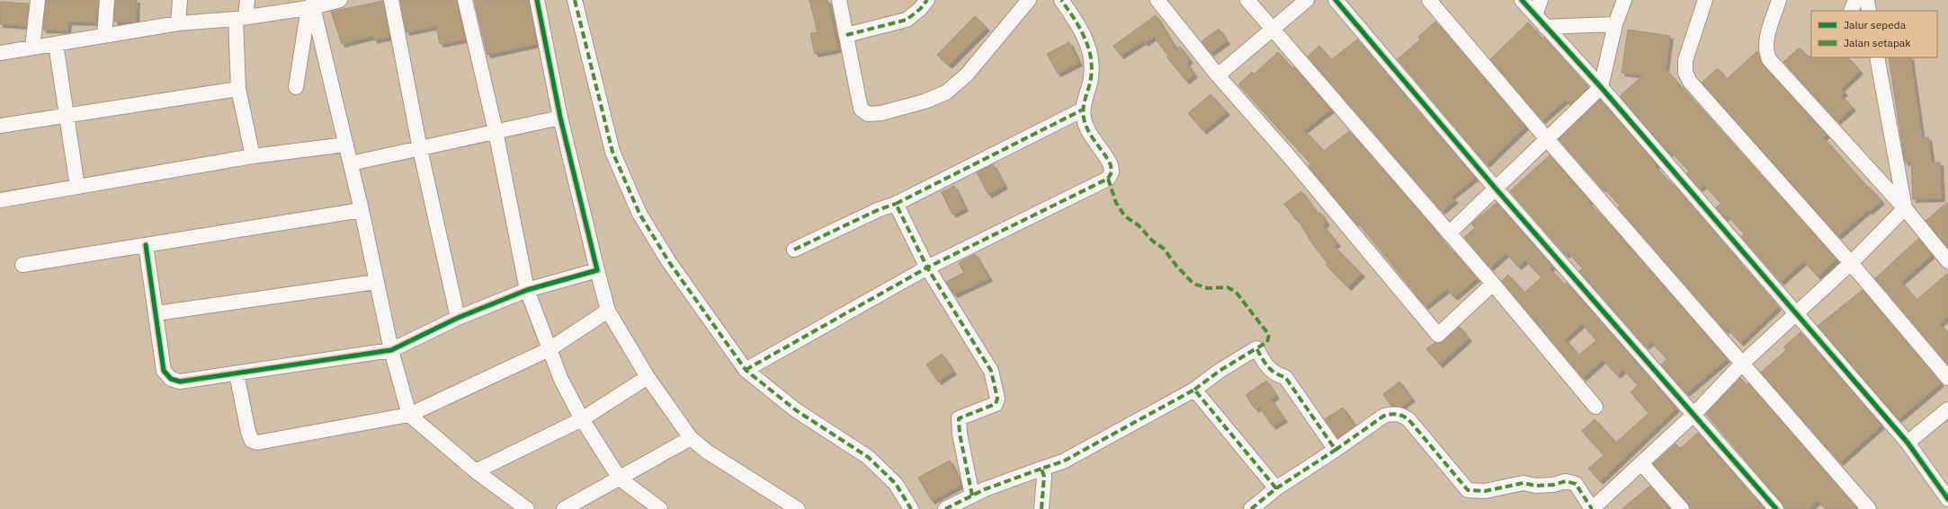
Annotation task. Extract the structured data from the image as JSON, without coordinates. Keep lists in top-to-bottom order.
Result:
{
  "legend": ["Jalur sepeda", "Jalan setapak"]
}
